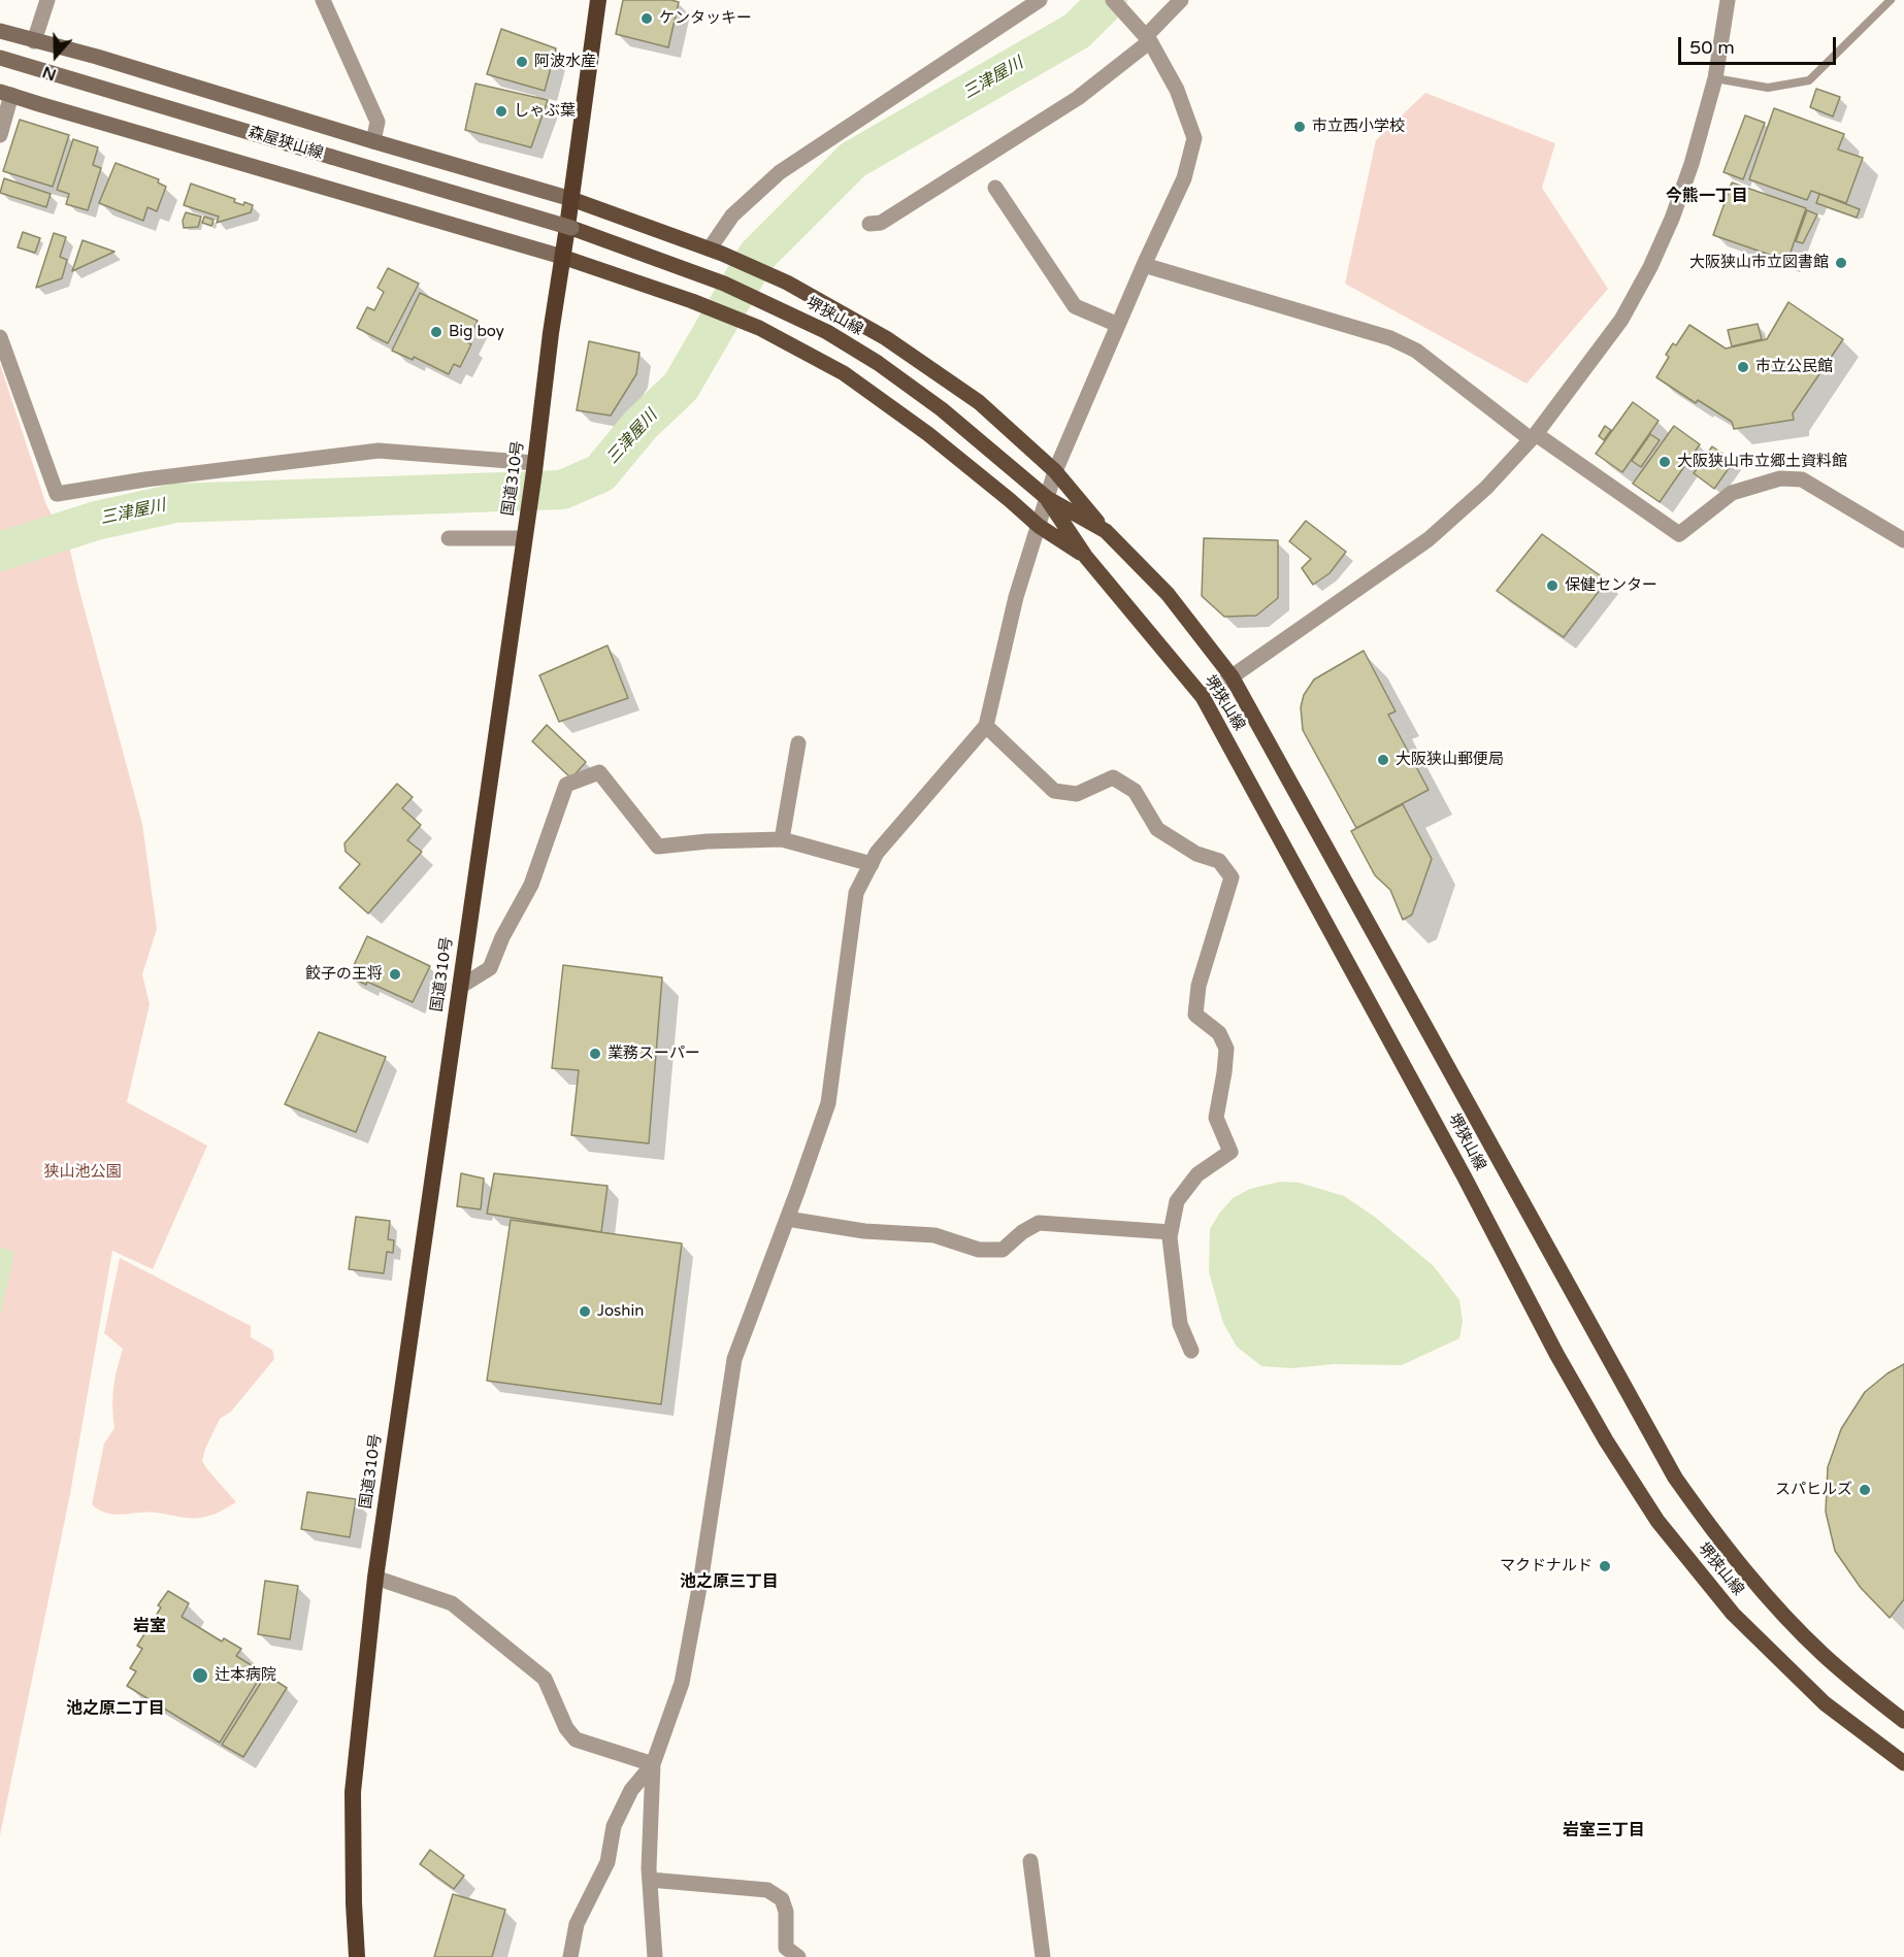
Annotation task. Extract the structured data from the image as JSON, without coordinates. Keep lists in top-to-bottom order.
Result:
{
  "streets": {
    "highway": ["国道310号"],
    "main road": ["森屋狭山線", "堺狭山線"]
  },
  "crossings": [
    ["森屋狭山線", "堺狭山線"]
  ],
  "districts": [
    "今熊一丁目",
    "池之原三丁目",
    "岩室",
    "池之原二丁目",
    "岩室三丁目"
  ],
  "water": ["三津屋川"],
  "parks": ["狭山池公園"],
  "places": [
    "ケンタッキー",
    "阿波水産",
    "しゃぶ葉",
    "市立西小学校",
    "大阪狭山市立図書館",
    "Big boy",
    "市立公民館",
    "大阪狭山市立郷土資料館",
    "保健センター",
    "大阪狭山郵便局",
    "餃子の王将",
    "業務スーパー",
    "Joshin",
    "スパヒルズ",
    "マクドナルド",
    "辻本病院"
  ],
  "scale_bar": "50 m",
  "north": "bottom"
}
